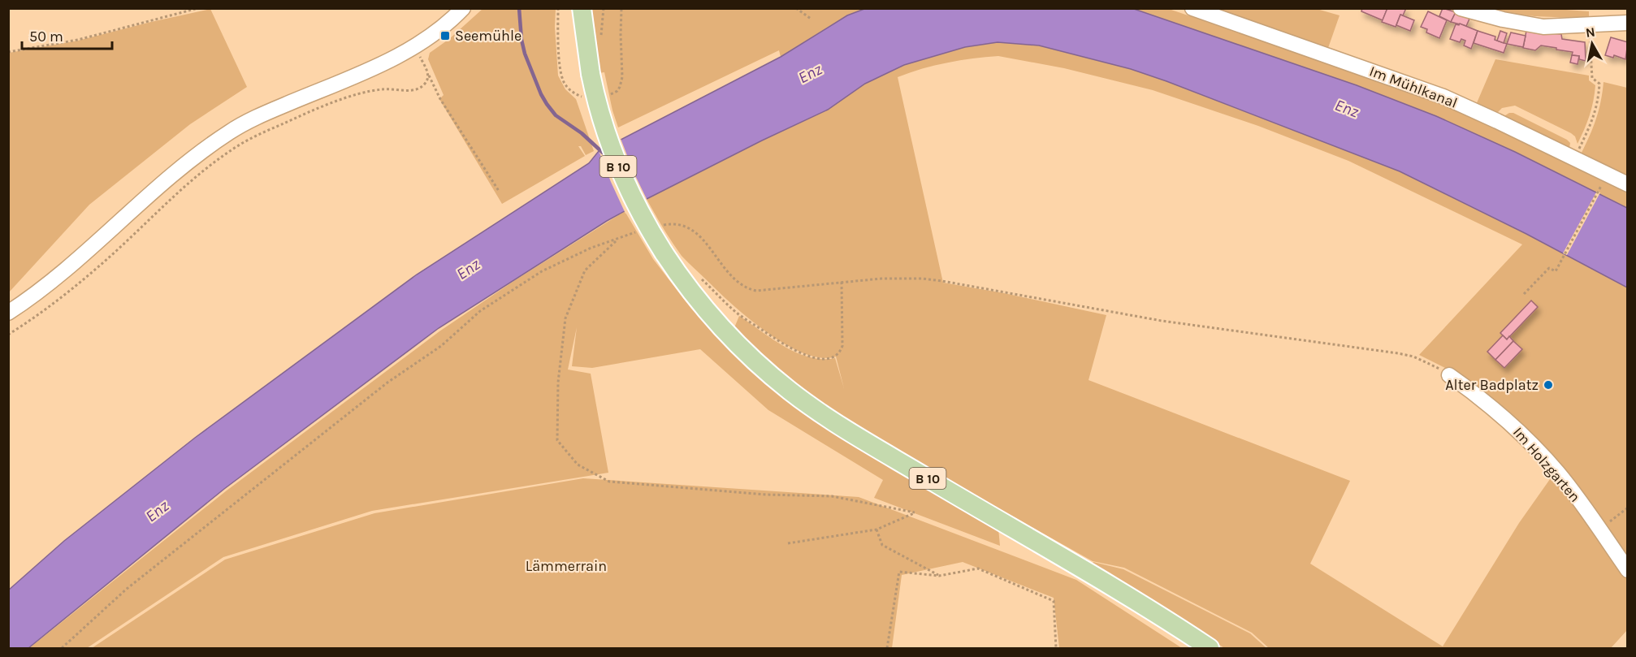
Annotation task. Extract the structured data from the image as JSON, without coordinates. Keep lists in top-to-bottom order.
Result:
{
  "streets": {
    "main road": ["B 10"],
    "street": ["Im Mühlkanal", "Im Holzgarten"]
  },
  "water": ["Enz"],
  "parks": ["Lämmerrain"],
  "places": {
    "transit": ["Seemühle"],
    "other": ["Alter Badplatz"]
  },
  "scale_bar": "50 m",
  "north": "top"
}
